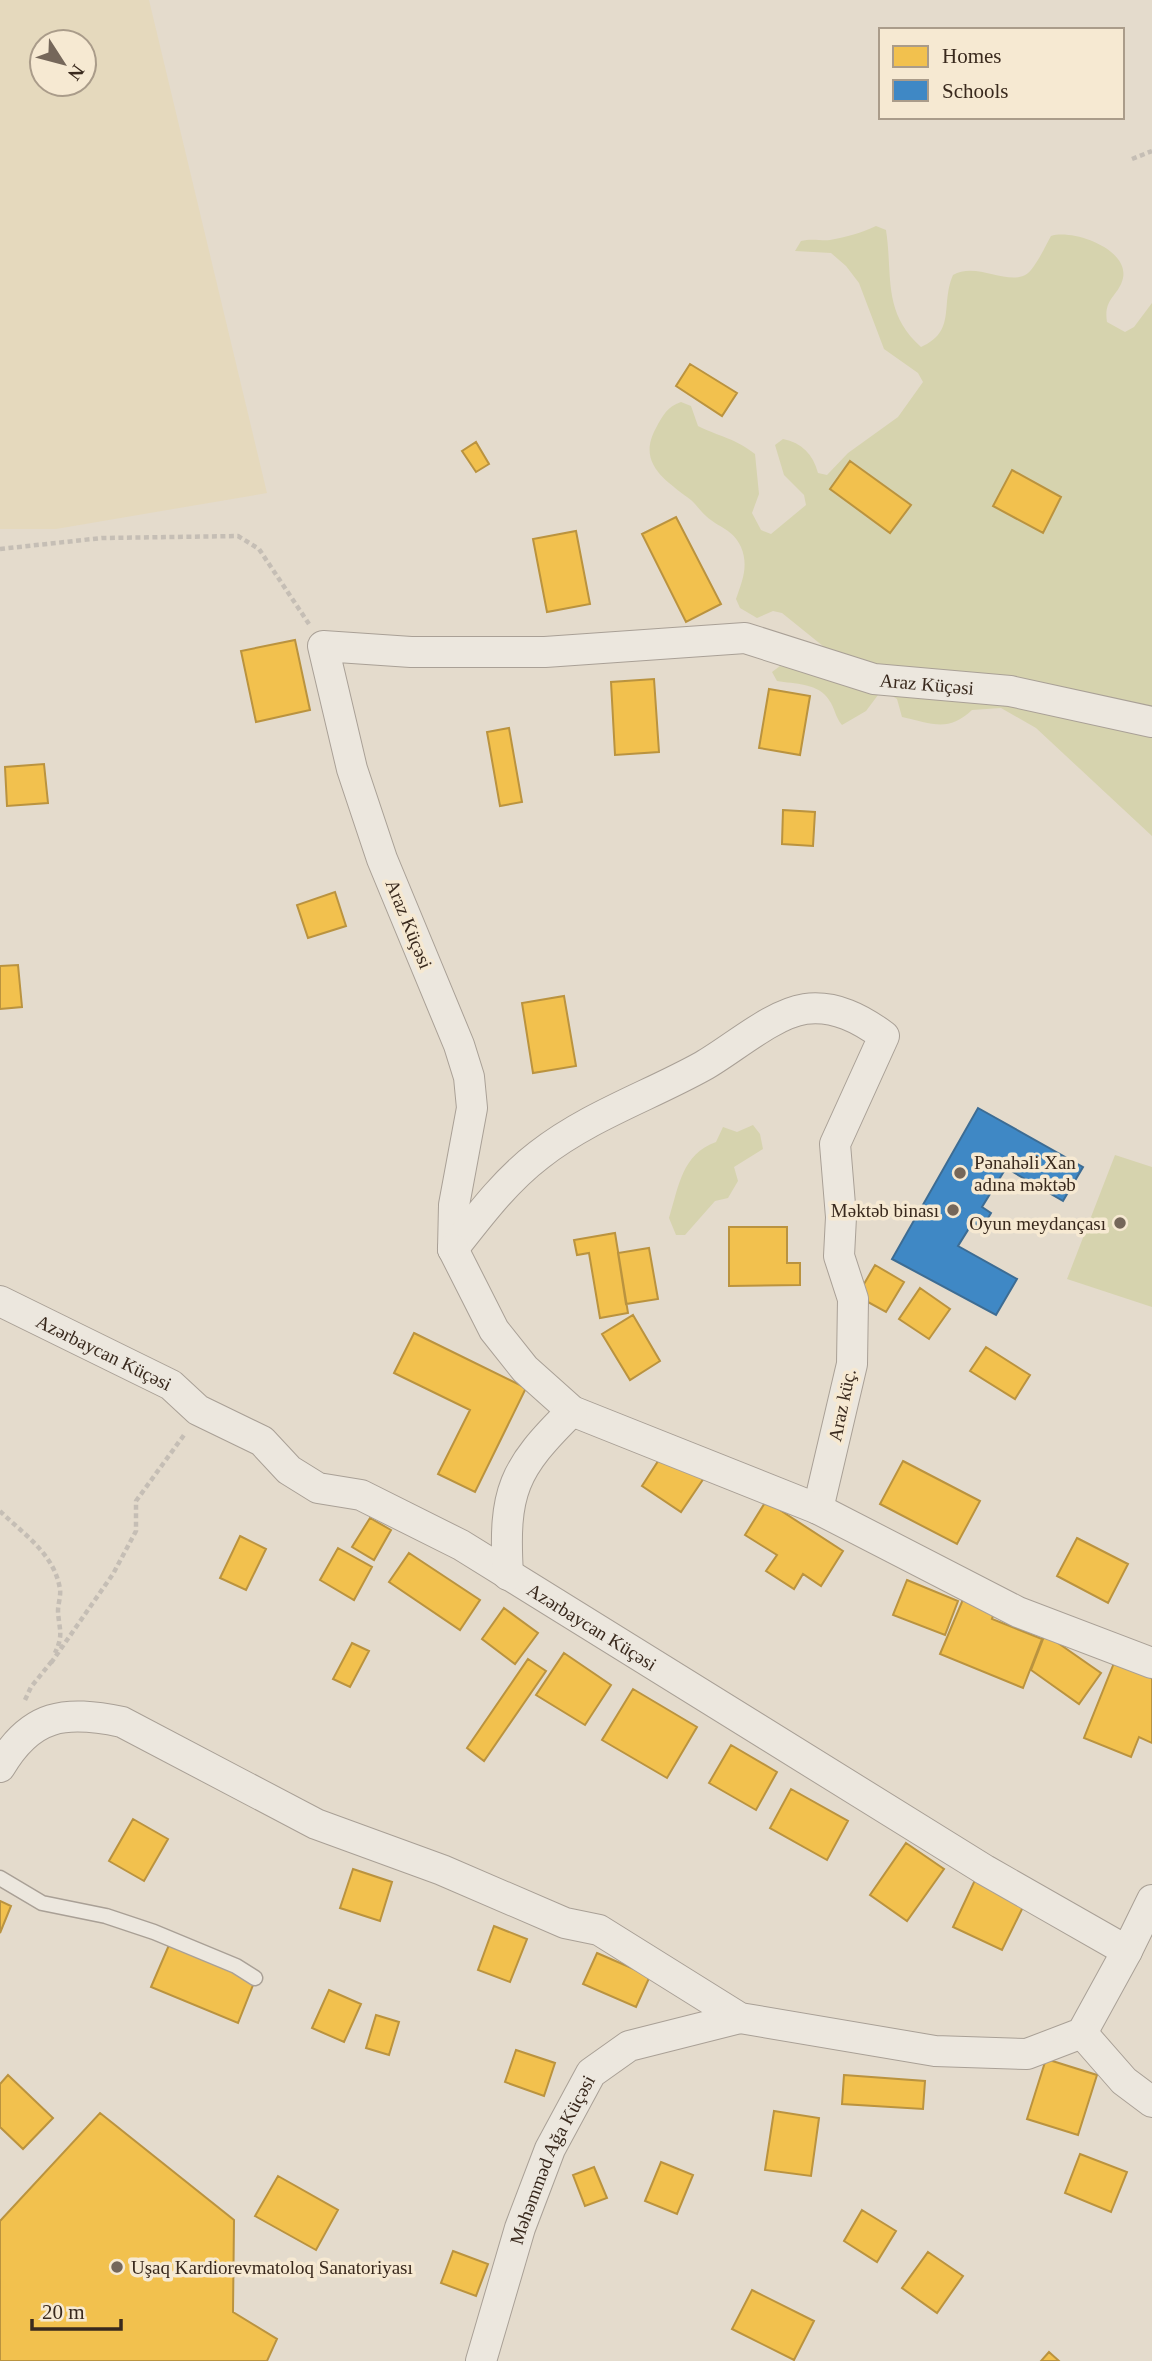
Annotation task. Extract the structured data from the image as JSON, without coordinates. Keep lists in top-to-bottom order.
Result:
{
  "streets": {
    "street": [
      "Araz Küçəsi",
      "Azərbaycan Küçəsi",
      "Araz küç.",
      "Məhəmməd Ağa Küçəsi"
    ]
  },
  "crossings": [
    ["Araz Küçəsi", "Araz küç."]
  ],
  "places": [
    "Pənahəli Xan adına məktəb",
    "Məktəb binası",
    "Oyun meydançası",
    "Uşaq Kardiorevmatoloq Sanatoriyası"
  ],
  "legend": ["Homes", "Schools"],
  "scale_bar": "20 m",
  "north": "bottom right"
}
